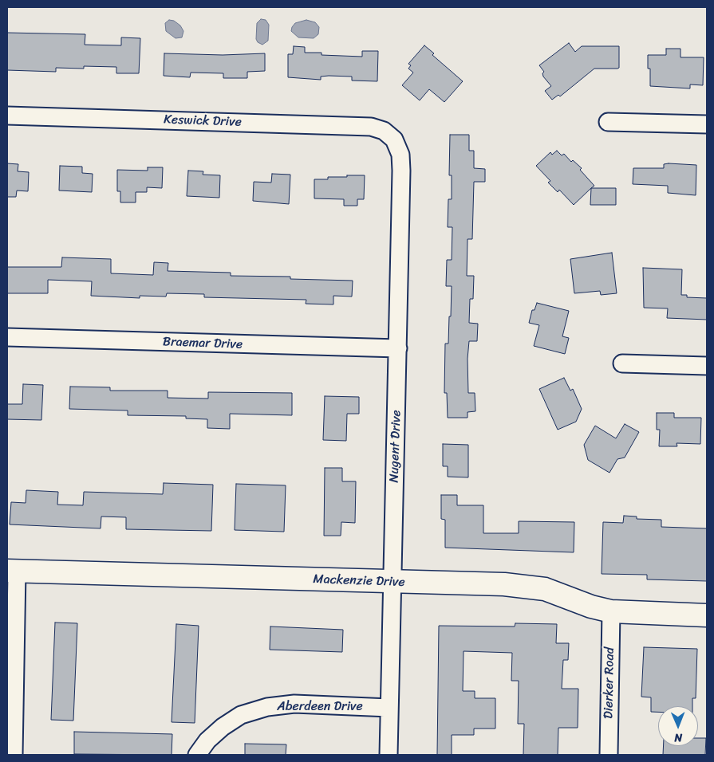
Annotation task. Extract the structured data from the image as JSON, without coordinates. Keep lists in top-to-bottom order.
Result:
{
  "streets": {
    "street": [
      "Keswick Drive",
      "Braemar Drive",
      "Nugent Drive",
      "Mackenzie Drive",
      "Dierker Road",
      "Aberdeen Drive"
    ]
  },
  "crossings": [
    ["Keswick Drive", "Nugent Drive"],
    ["Braemar Drive", "Nugent Drive"],
    ["Nugent Drive", "Mackenzie Drive"],
    ["Nugent Drive", "Aberdeen Drive"],
    ["Mackenzie Drive", "Dierker Road"]
  ],
  "north": "bottom"
}
